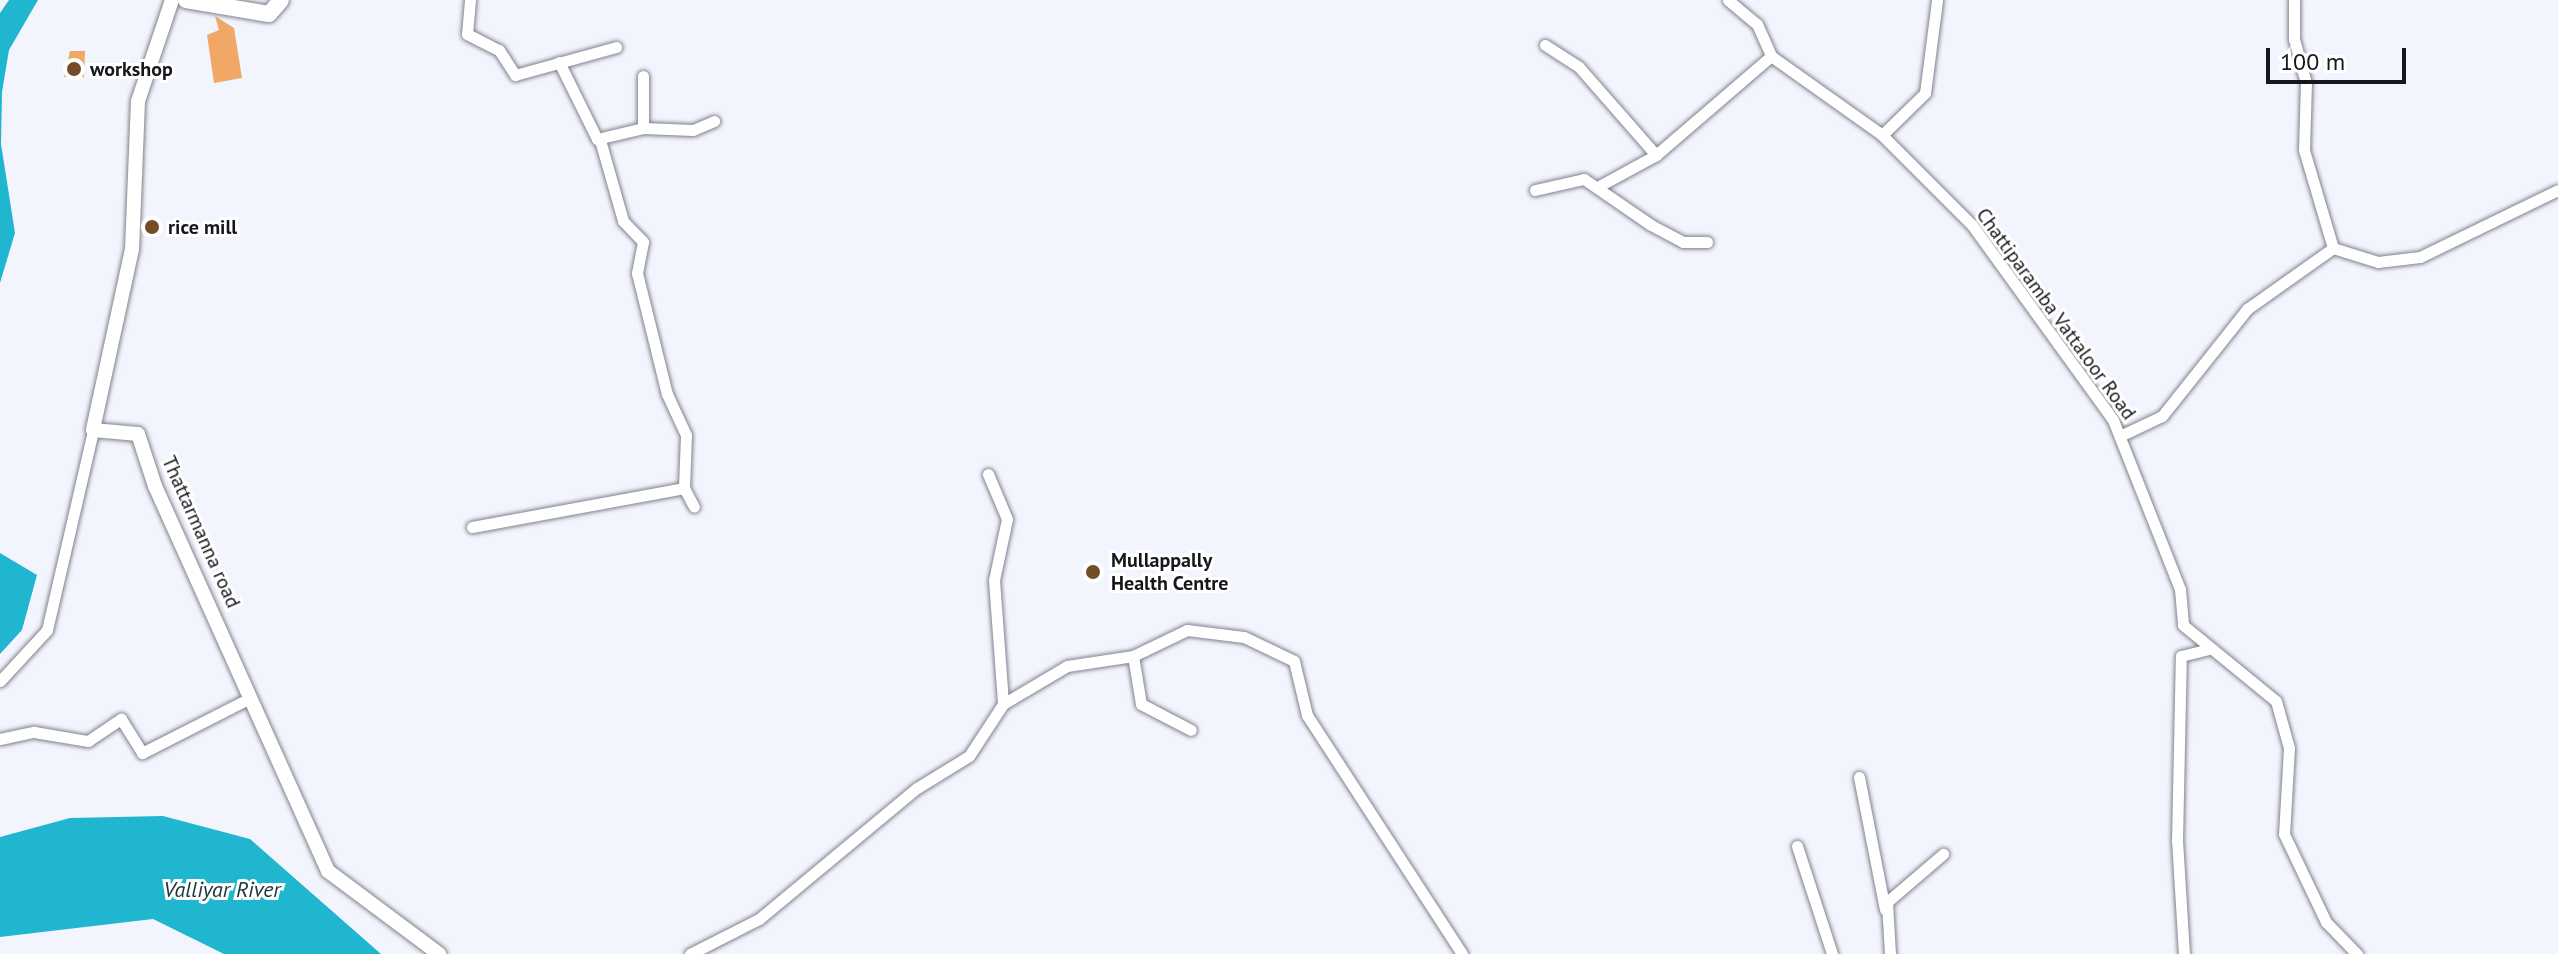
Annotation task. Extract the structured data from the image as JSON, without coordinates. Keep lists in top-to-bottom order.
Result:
{
  "streets": {
    "street": ["Chattiparamba Vattaloor Road", "Thattarmanna road"]
  },
  "water": ["Valliyar River"],
  "places": ["workshop", "rice mill", "Mullappally Health Centre"],
  "scale_bar": "100 m"
}
